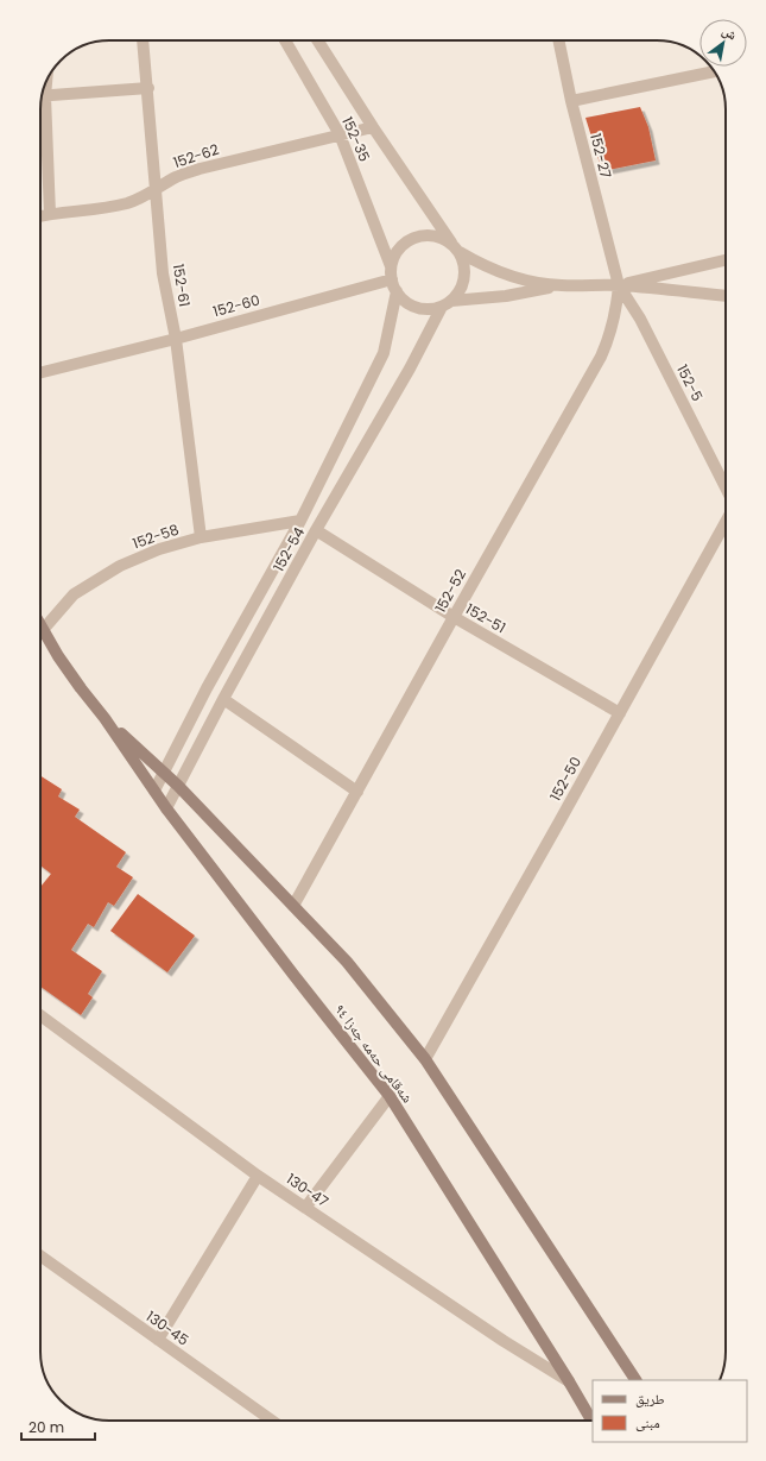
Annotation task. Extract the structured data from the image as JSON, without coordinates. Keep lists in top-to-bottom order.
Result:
{
  "streets": {
    "main road": ["شەقامی حەمە جەزا ٩٤"],
    "street": [
      "152-35",
      "152-62",
      "152-27",
      "152-61",
      "152-60",
      "152-5",
      "152-58",
      "152-54",
      "152-52",
      "152-51",
      "152-50",
      "130-47",
      "130-45"
    ]
  },
  "crossings": [
    ["152-35", "152-62"],
    ["152-35", "152-60"],
    ["152-35", "152-54"],
    ["152-62", "152-61"],
    ["152-27", "152-5"],
    ["152-27", "152-52"],
    ["152-61", "152-60"],
    ["152-61", "152-58"],
    ["152-60", "152-54"],
    ["152-5", "152-52"],
    ["152-58", "152-54"],
    ["152-58", "شەقامی حەمە جەزا ٩٤"],
    ["152-54", "152-51"],
    ["152-54", "شەقامی حەمە جەزا ٩٤"],
    ["152-52", "152-51"],
    ["152-52", "شەقامی حەمە جەزا ٩٤"],
    ["152-51", "152-50"],
    ["152-50", "شەقامی حەمە جەزا ٩٤"],
    ["شەقامی حەمە جەزا ٩٤", "130-47"]
  ],
  "legend": ["طريق", "مبنى"],
  "scale_bar": "20 m",
  "north": "top right"
}
